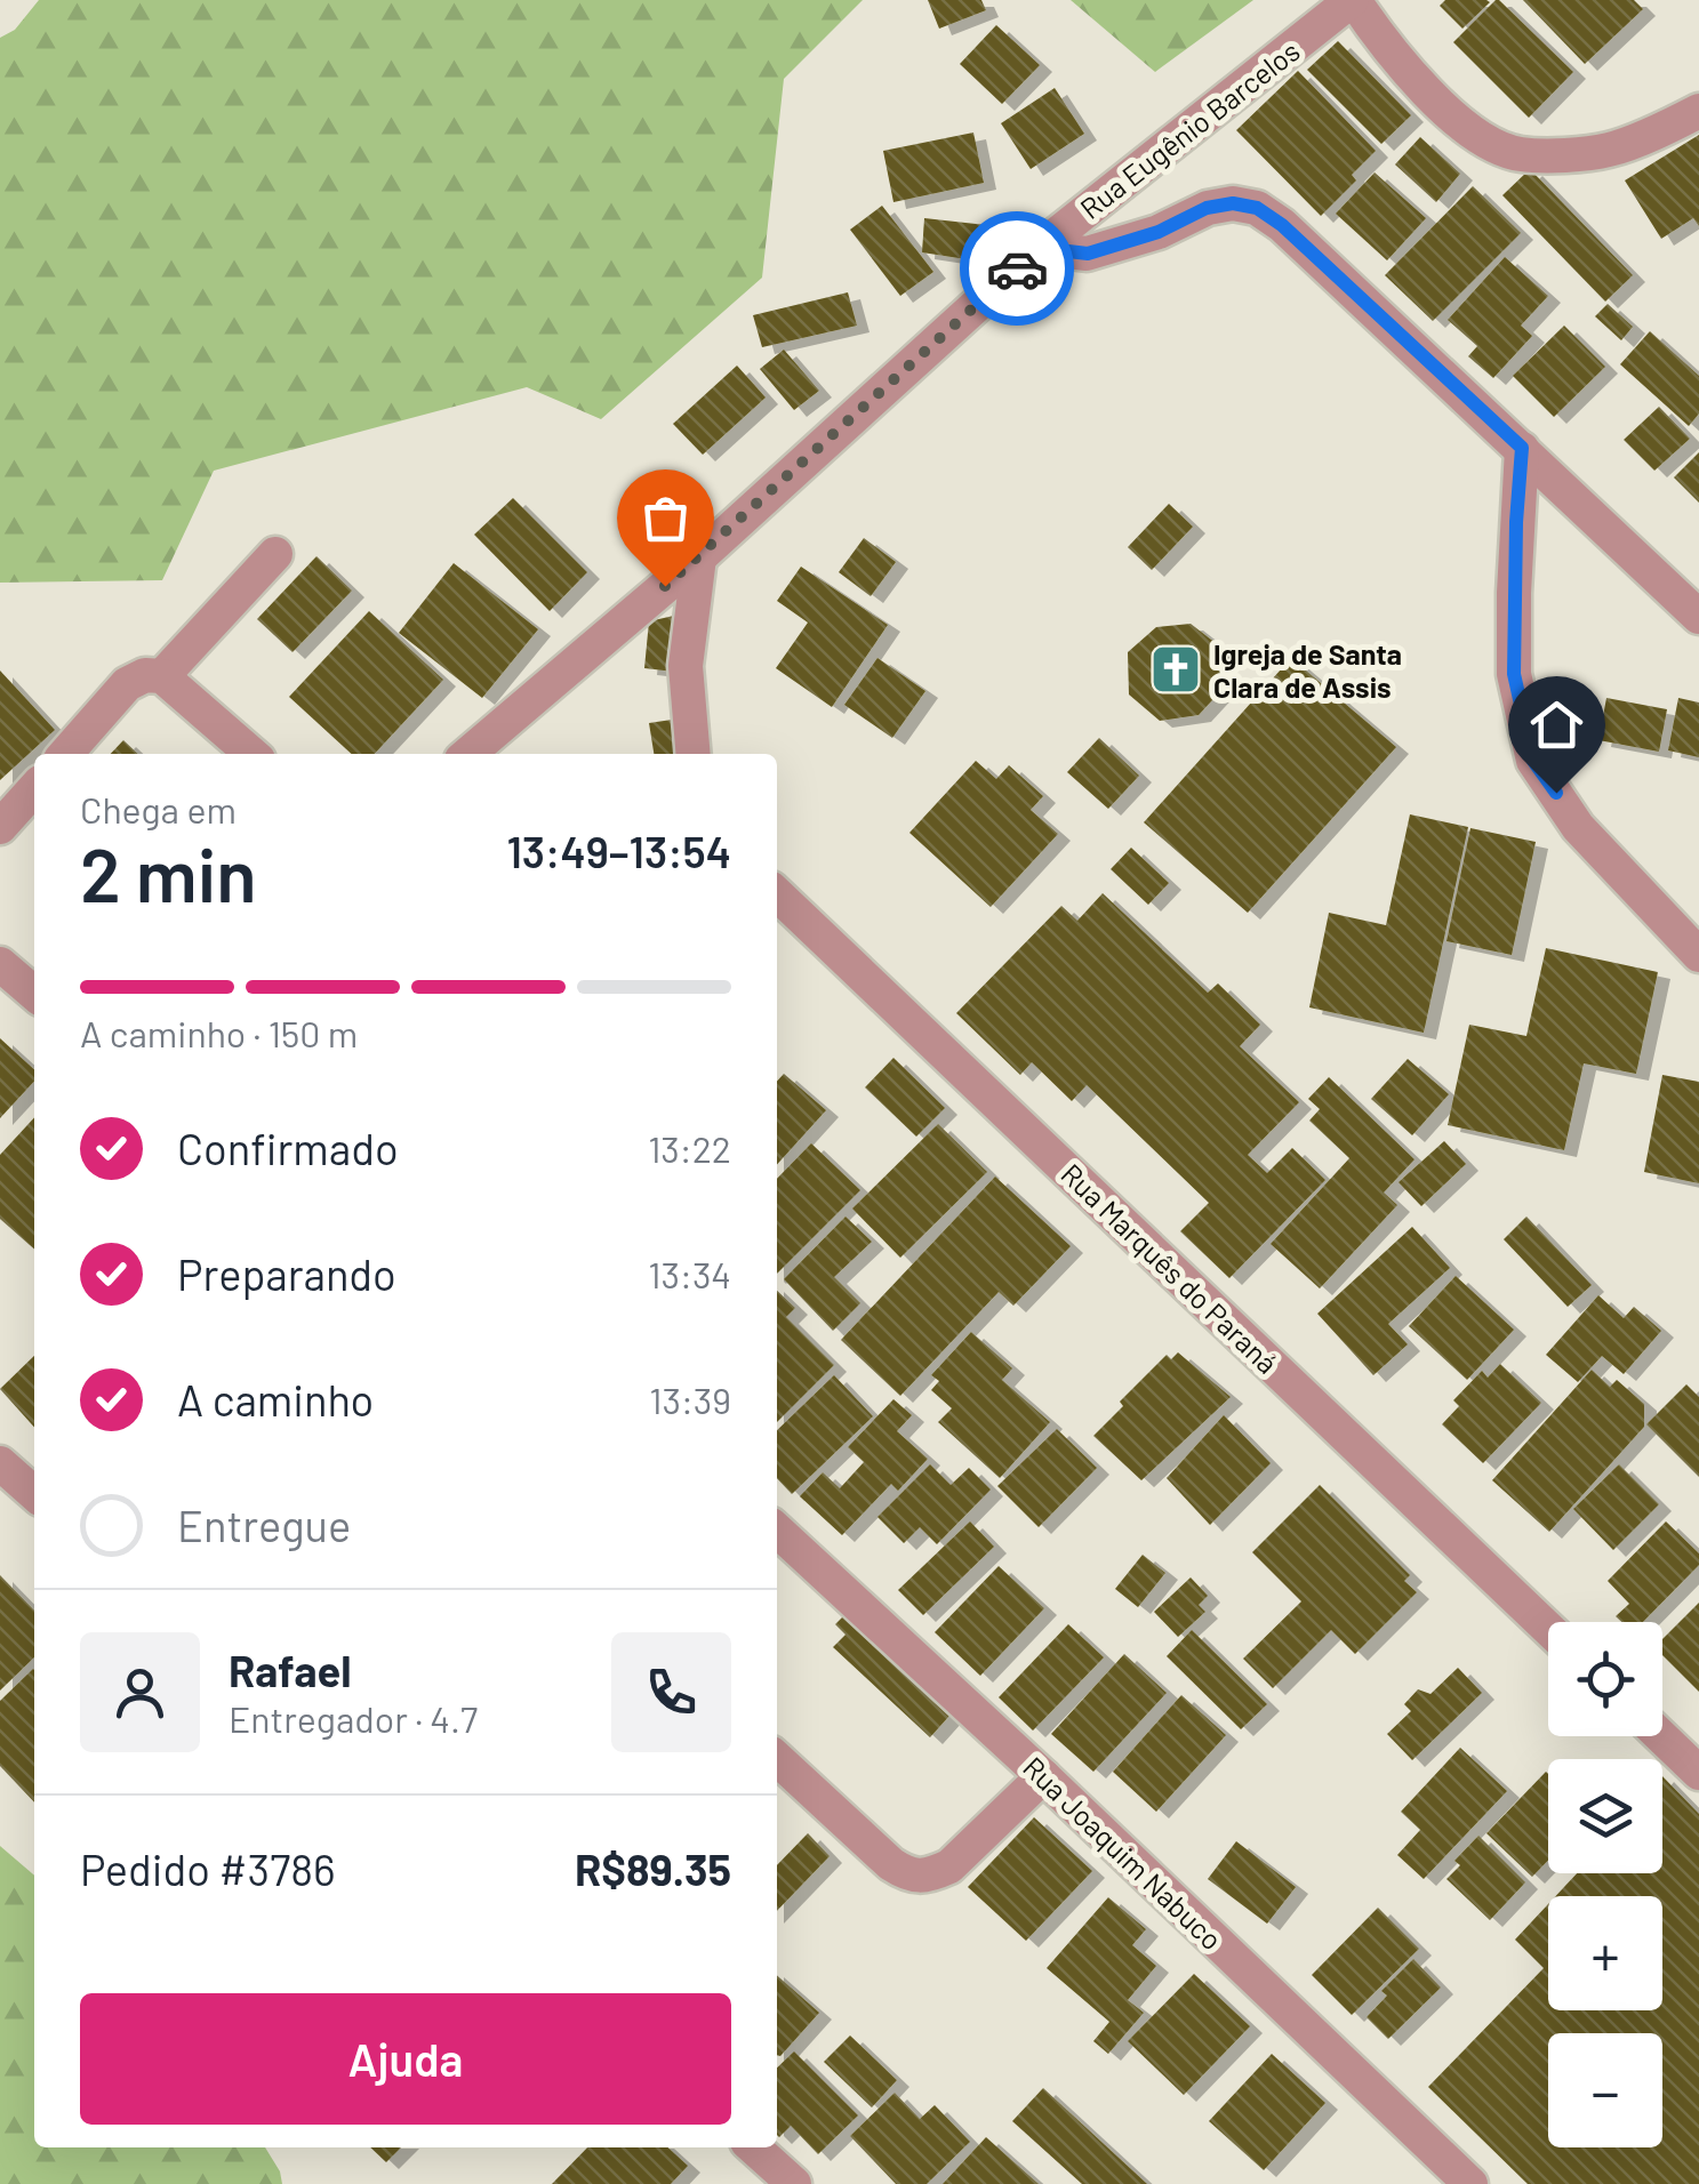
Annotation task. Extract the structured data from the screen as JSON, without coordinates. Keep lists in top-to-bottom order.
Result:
{
  "streets": {
    "street": ["Rua Eugênio Barcelos", "Rua Marquês do Paraná", "Rua Joaquim Nabuco"]
  },
  "places": {
    "church": ["Igreja de Santa Clara de Assis"]
  },
  "page": {
    "heading": ["2 min", "Chega em", "13:49–13:54"],
    "panel": [
      "Rafael",
      "Entregador · 4.7",
      "Pedido #3786",
      "R$89.35"
    ],
    "bar": "A caminho · 150 m",
    "list": [
      ["Confirmado", "13:22"],
      ["Preparando", "13:34"],
      ["A caminho", "13:39"],
      "Entregue"
    ],
    "map_buttons": ["+", "−"],
    "buttons": "Ajuda"
  }
}
